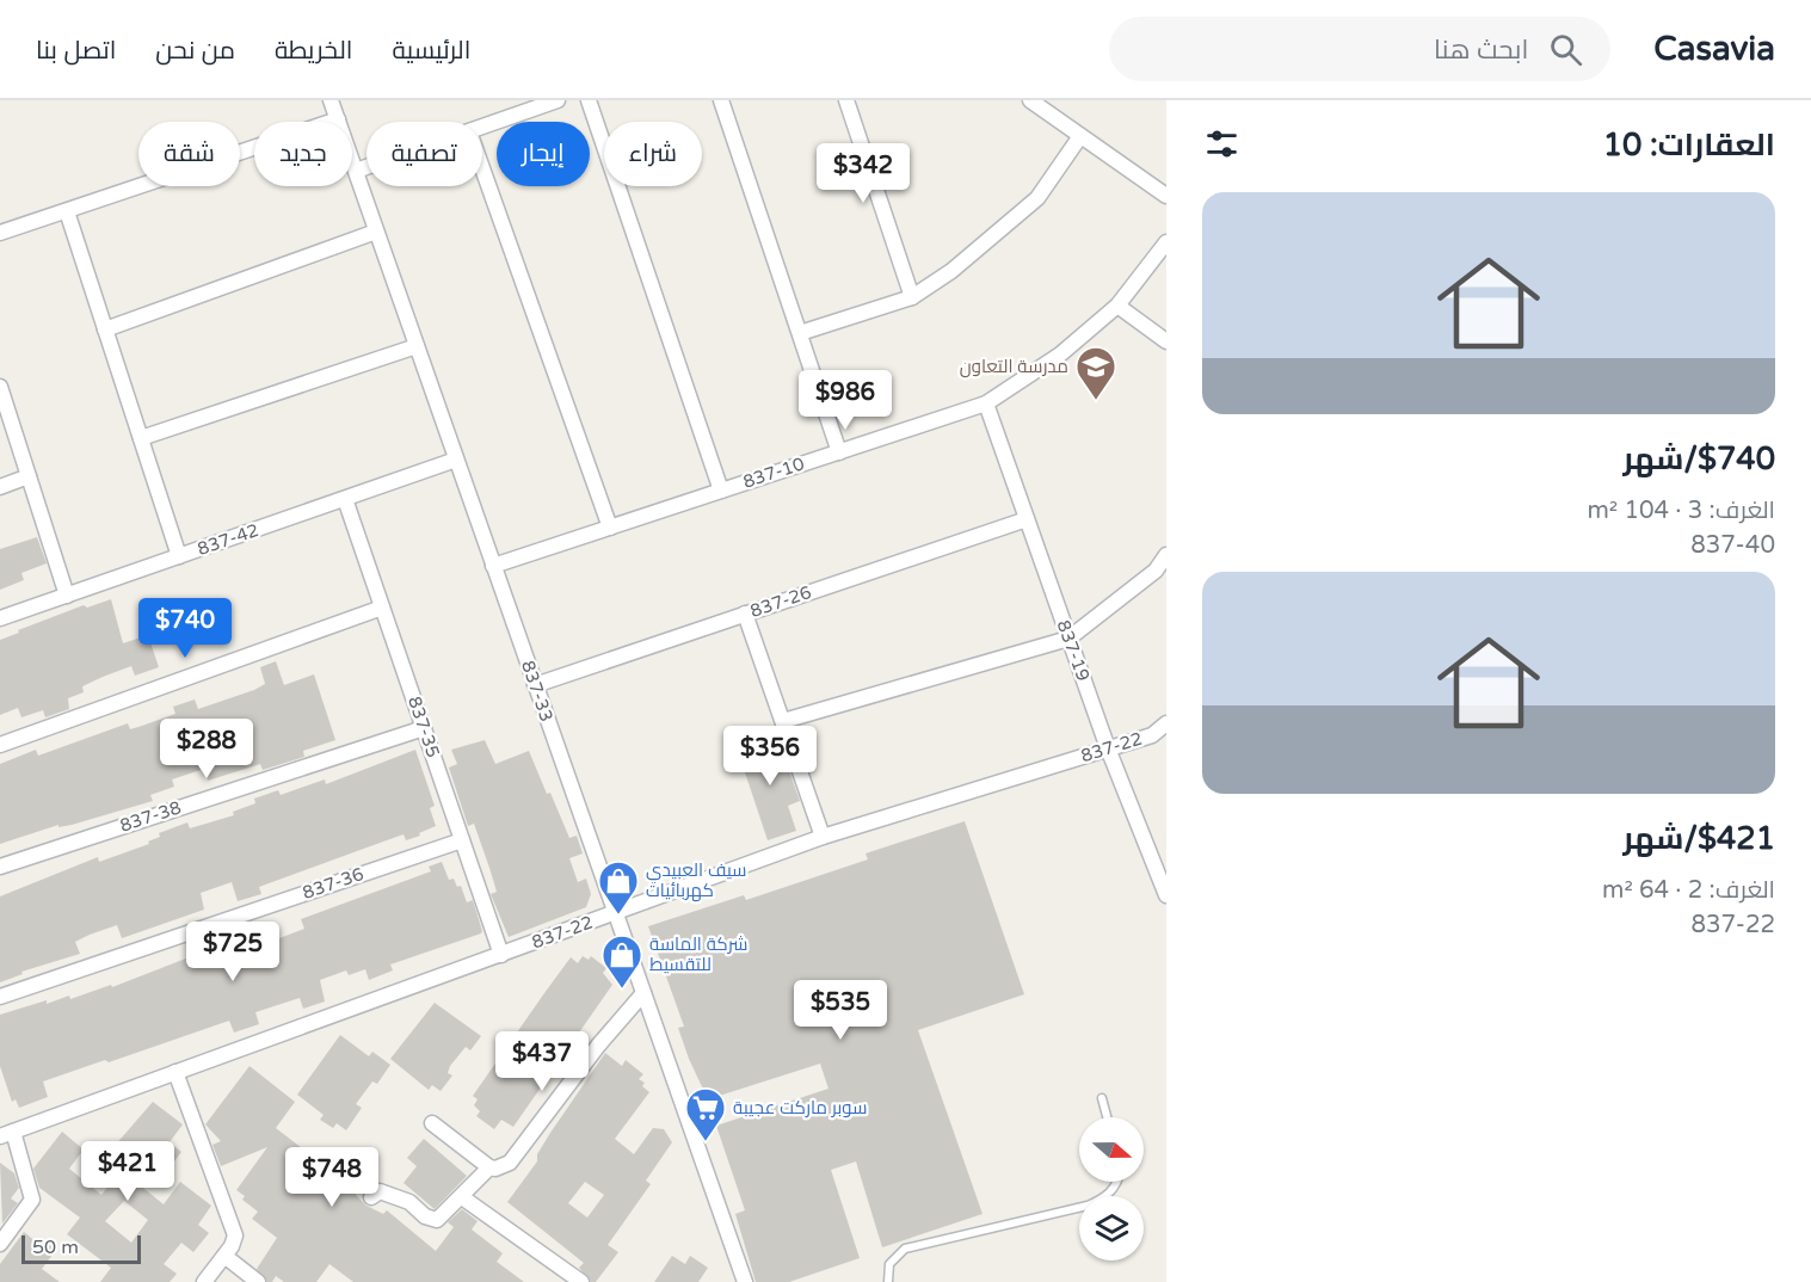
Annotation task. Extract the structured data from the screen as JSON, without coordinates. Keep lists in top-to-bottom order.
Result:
{
  "streets": {
    "street": [
      "837-10",
      "837-42",
      "837-26",
      "837-19",
      "837-33",
      "837-35",
      "837-22",
      "837-38",
      "837-36"
    ]
  },
  "crossings": [
    ["837-10", "837-19"],
    ["837-10", "837-33"],
    ["837-42", "837-33"],
    ["837-42", "837-35"],
    ["837-26", "837-19"],
    ["837-26", "837-33"],
    ["837-19", "837-22"],
    ["837-33", "837-22"],
    ["837-35", "837-22"],
    ["837-35", "837-38"],
    ["837-35", "837-36"]
  ],
  "places": {
    "school or university": ["مدرسة التعاون"],
    "shop": ["سيف العبيدي كهربائيات", "شركة الماسة للتقسيط"],
    "supermarket": ["سوبر ماركت عجيبة"]
  },
  "scale_bar": "50 m",
  "north": "right",
  "page": {
    "header": "Casavia",
    "search": "ابحث هنا",
    "nav": [
      "الرئيسية",
      "الخريطة",
      "من نحن",
      "اتصل بنا"
    ],
    "heading": "العقارات: 10",
    "chip": [
      "شراء",
      "إيجار",
      "تصفية",
      "جديد",
      "شقة"
    ],
    "price": [
      "$342",
      "$986",
      "$740",
      "$288",
      "$356",
      "$725",
      "$535",
      "$437",
      "$421",
      "$748"
    ],
    "list": [
      {
        "name": "$740/شهر",
        "note": "الغرف: 3 · 104 m² · 837-40"
      },
      {
        "name": "$421/شهر",
        "note": "الغرف: 2 · 64 m² · 837-22"
      }
    ],
    "scale": "50 m"
  }
}
